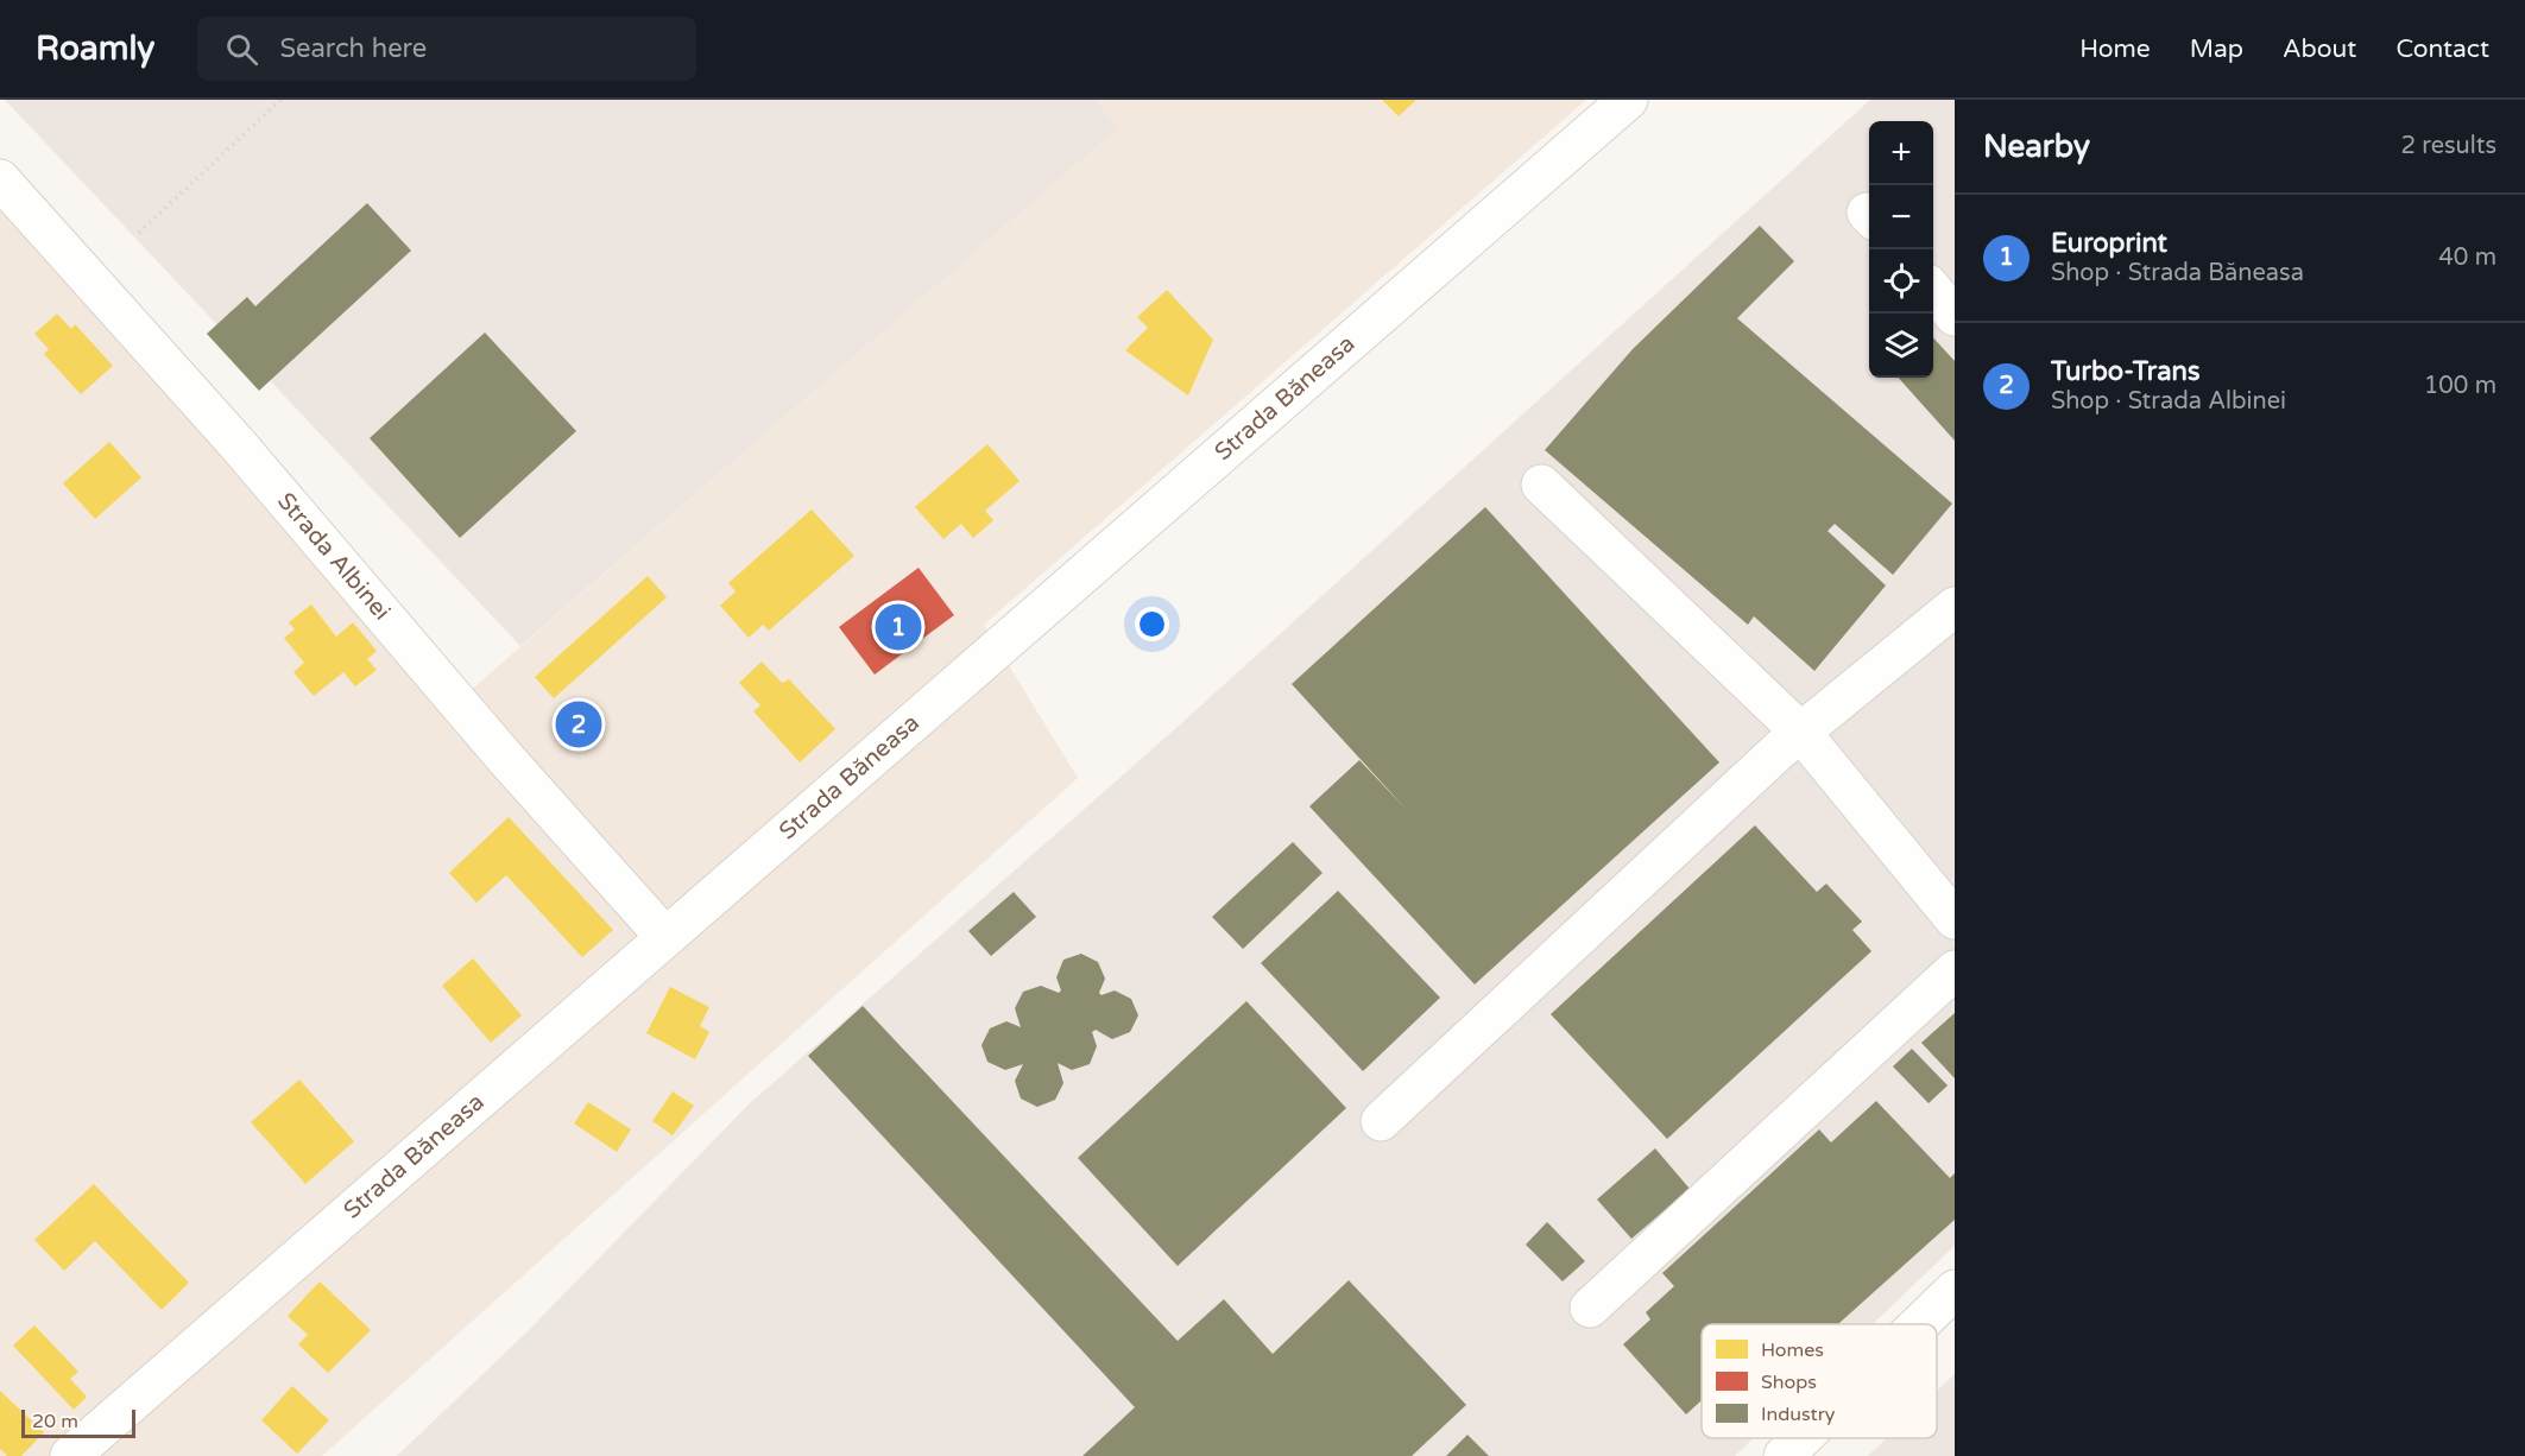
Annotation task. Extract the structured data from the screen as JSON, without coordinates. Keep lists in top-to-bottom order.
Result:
{
  "streets": {
    "street": ["Strada Băneasa", "Strada Albinei"]
  },
  "crossings": [
    ["Strada Băneasa", "Strada Albinei"]
  ],
  "legend": ["Homes", "Shops", "Industry"],
  "scale_bar": "20 m",
  "page": {
    "header": "Roamly",
    "search": "Search here",
    "nav": [
      "Home",
      "Map",
      "About",
      "Contact"
    ],
    "heading": ["Nearby", "2 results"],
    "map_buttons": ["+", "−"],
    "list": [
      {
        "mark": "1",
        "name": "Europrint",
        "note": "Shop · Strada Băneasa",
        "value": "40 m"
      },
      {
        "mark": "2",
        "name": "Turbo-Trans",
        "note": "Shop · Strada Albinei",
        "value": "100 m"
      }
    ],
    "pins": ["1", "2"],
    "scale": "20 m"
  }
}
